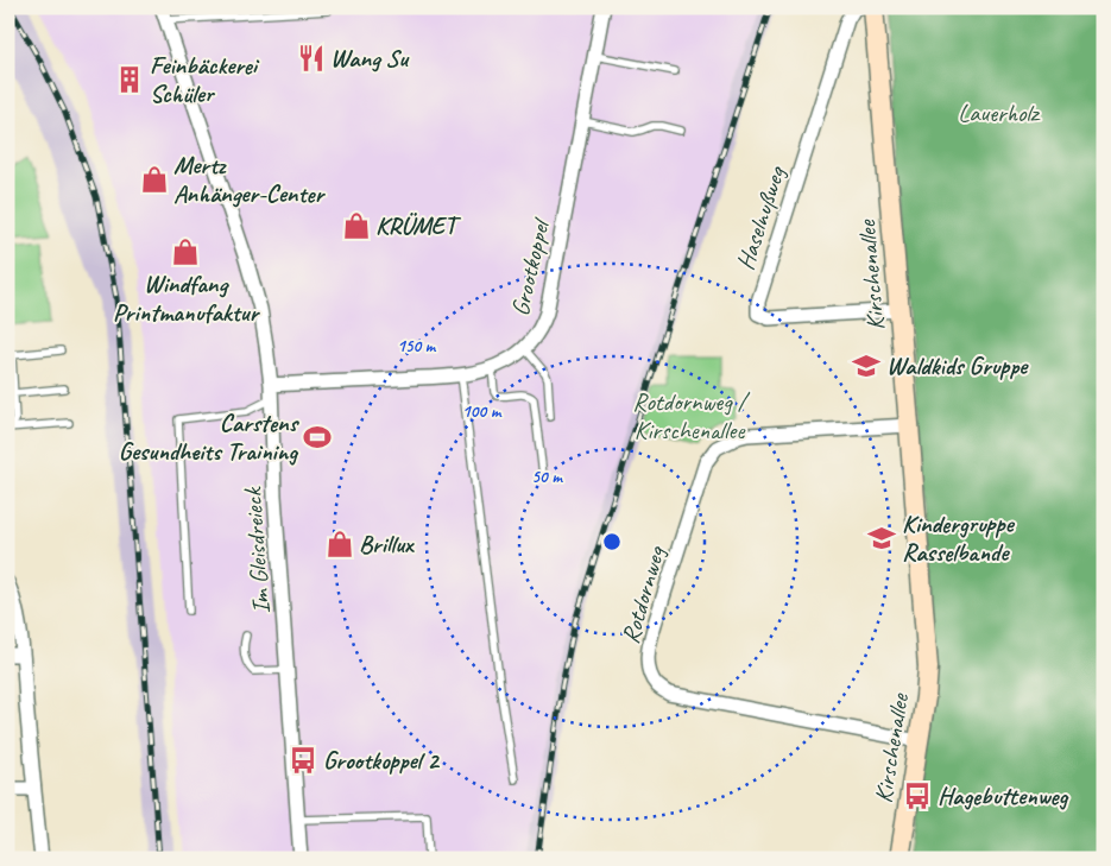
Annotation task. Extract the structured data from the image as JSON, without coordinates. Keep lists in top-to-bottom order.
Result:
{
  "streets": {
    "street": [
      "Haselnußweg",
      "Grootkoppel",
      "Kirschenallee",
      "Im Gleisdreieck",
      "Rotdornweg"
    ]
  },
  "crossings": [
    ["Haselnußweg", "Kirschenallee"],
    ["Grootkoppel", "Im Gleisdreieck"],
    ["Kirschenallee", "Rotdornweg"]
  ],
  "parks": ["Lauerholz", "Rotdornweg / Kirschenallee"],
  "places": {
    "restaurant": ["Wang Su"],
    "building": ["Feinbäckerei Schüler"],
    "shop": [
      "Mertz Anhänger-Center",
      "KRÜMET",
      "Windfang Printmanufaktur",
      "Brillux"
    ],
    "school or university": ["Waldkids Gruppe", "Kindergruppe Rasselbande"],
    "sports": ["Carstens Gesundheits Training"],
    "bus stop": ["Grootkoppel 2", "Hagebuttenweg"]
  },
  "rings": ["150 m", "100 m", "50 m"]
}
